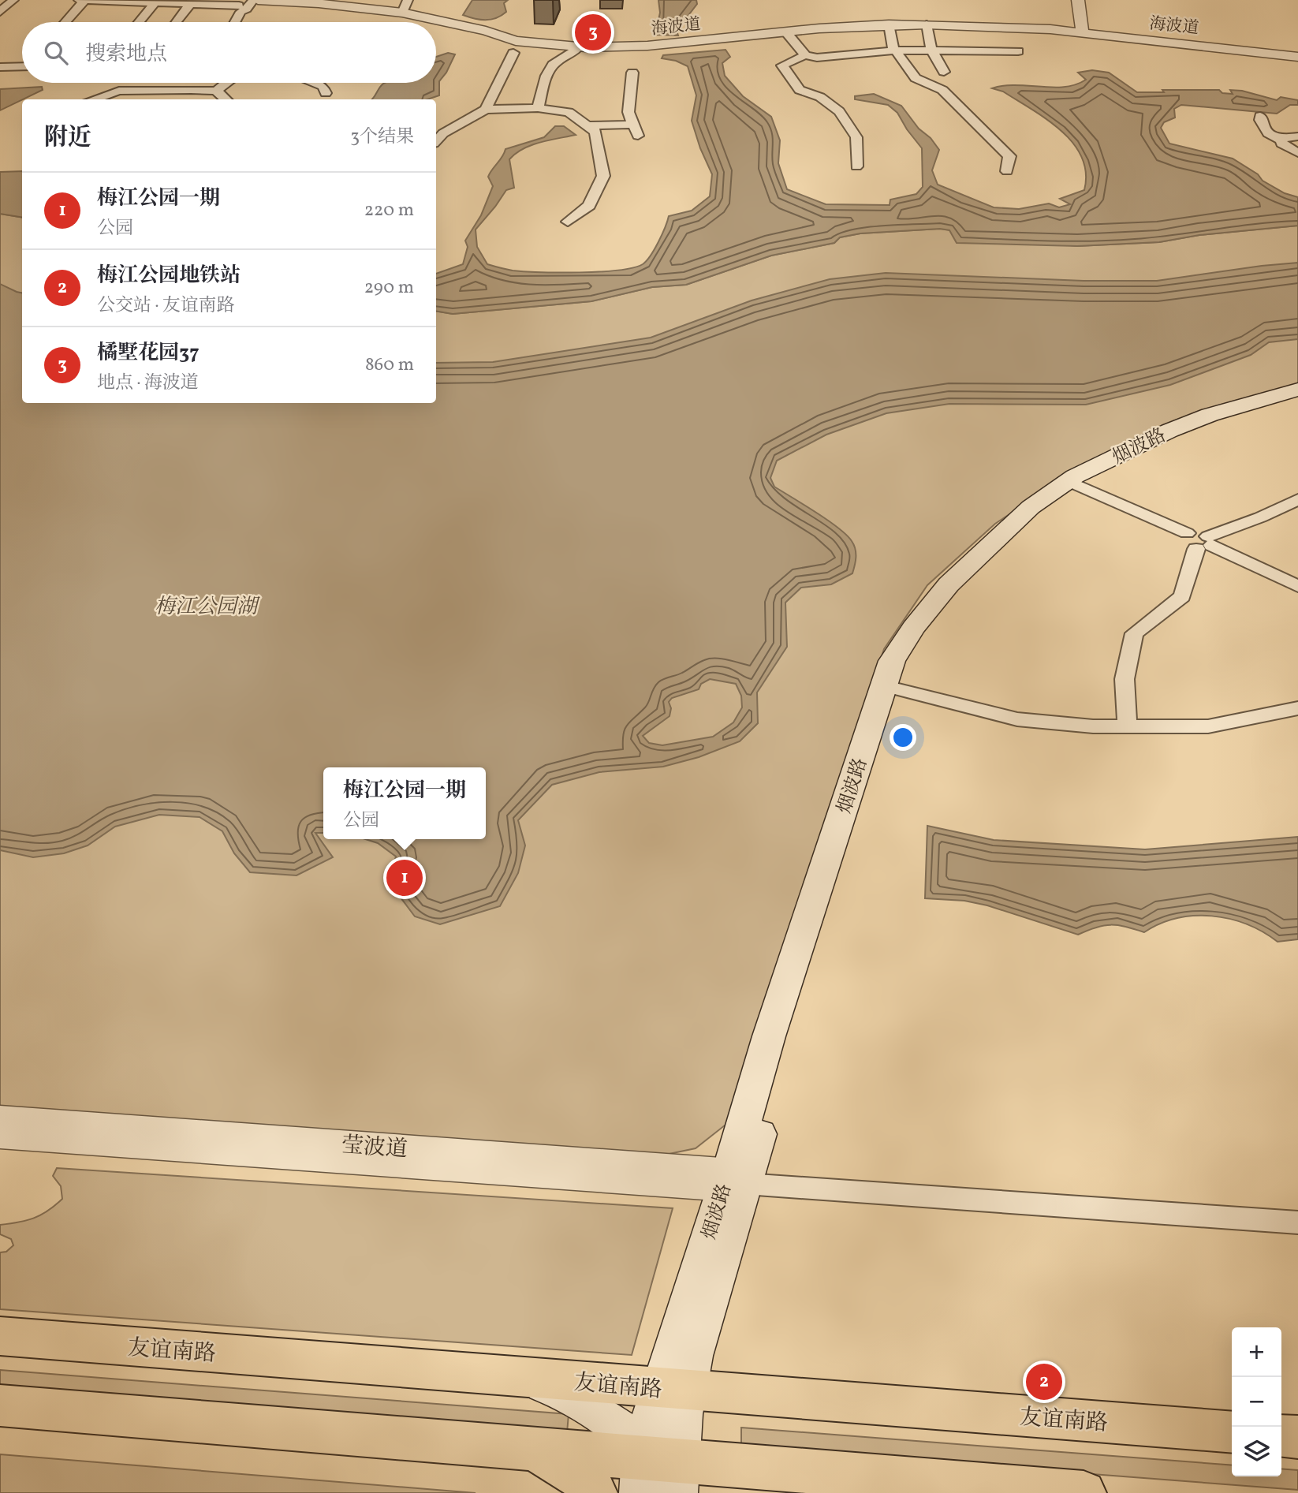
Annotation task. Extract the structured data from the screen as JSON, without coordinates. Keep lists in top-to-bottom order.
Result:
{
  "streets": {
    "main road": ["烟波路", "友谊南路"],
    "street": ["海波道", "莹波道"]
  },
  "crossings": [
    ["烟波路", "莹波道"],
    ["烟波路", "友谊南路"]
  ],
  "water": ["梅江公园湖"],
  "page": {
    "pins": ["3", "1", "2"],
    "search": "搜索地点",
    "heading": ["附近", "3个结果"],
    "list": [
      {
        "mark": "1",
        "name": "梅江公园一期",
        "note": "公园",
        "value": "220 m"
      },
      {
        "mark": "2",
        "name": "梅江公园地铁站",
        "note": "公交站 · 友谊南路",
        "value": "290 m"
      },
      {
        "mark": "3",
        "name": "橘墅花园37",
        "note": "地点 · 海波道",
        "value": "860 m"
      }
    ],
    "popup": ["梅江公园一期", "公园"],
    "map_buttons": ["+", "−"]
  }
}
